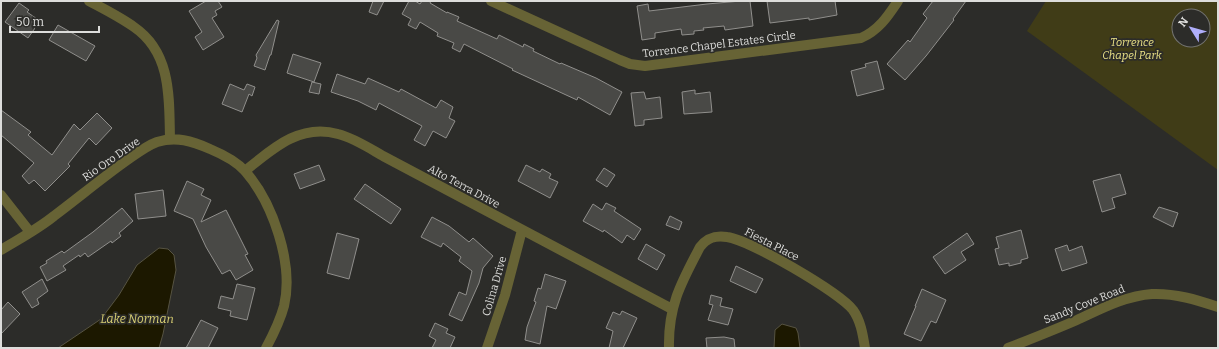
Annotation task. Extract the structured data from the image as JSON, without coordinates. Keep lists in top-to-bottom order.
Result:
{
  "streets": {
    "street": [
      "Torrence Chapel Estates Circle",
      "Rio Oro Drive",
      "Alto Terra Drive",
      "Fiesta Place",
      "Colina Drive",
      "Sandy Cove Road"
    ]
  },
  "crossings": [
    ["Rio Oro Drive", "Alto Terra Drive"],
    ["Alto Terra Drive", "Fiesta Place"],
    ["Alto Terra Drive", "Colina Drive"]
  ],
  "water": ["Lake Norman"],
  "parks": ["Torrence Chapel Park"],
  "scale_bar": "50 m",
  "north": "top left"
}
